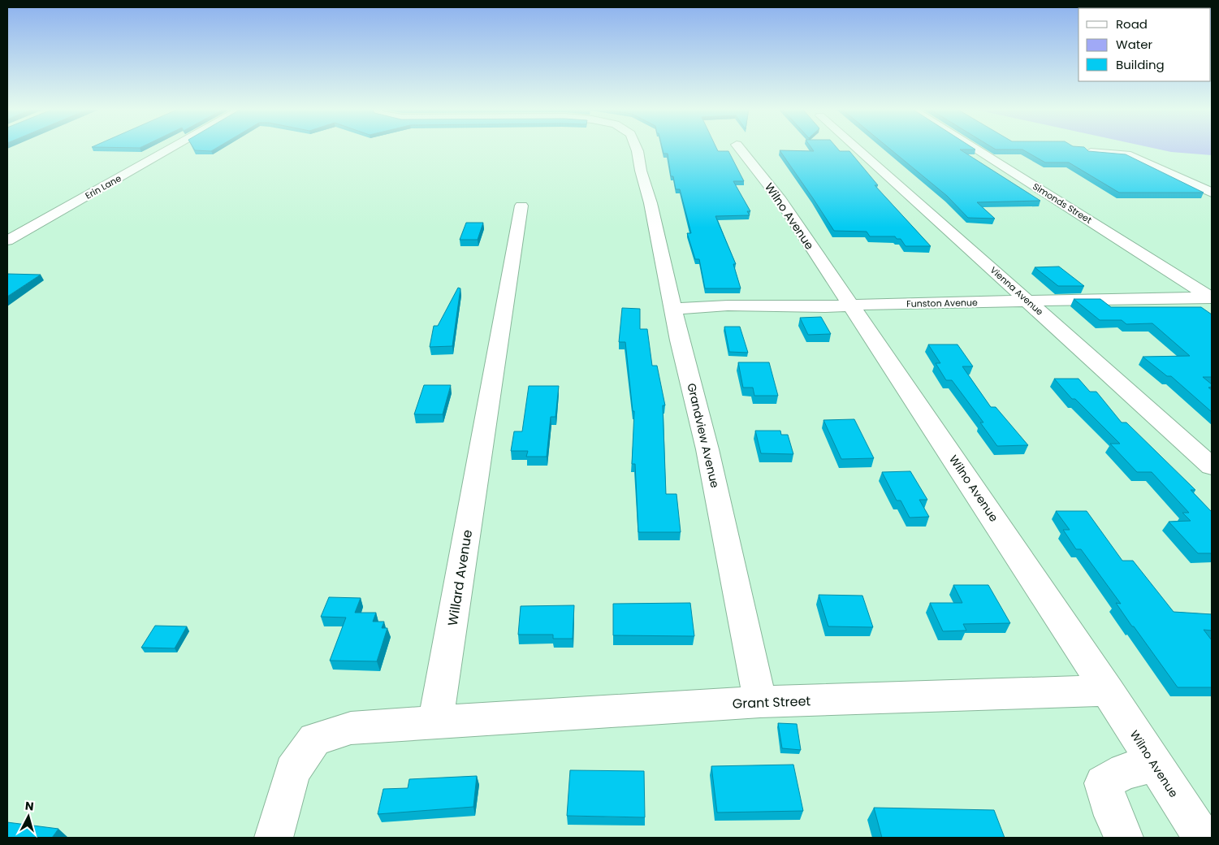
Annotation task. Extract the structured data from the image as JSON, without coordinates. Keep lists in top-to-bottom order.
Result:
{
  "streets": {
    "street": [
      "Erin Lane",
      "Simonds Street",
      "Wilno Avenue",
      "Vienna Avenue",
      "Funston Avenue",
      "Grandview Avenue",
      "Willard Avenue",
      "Grant Street"
    ]
  },
  "crossings": [
    ["Simonds Street", "Funston Avenue"],
    ["Wilno Avenue", "Funston Avenue"],
    ["Wilno Avenue", "Grant Street"],
    ["Vienna Avenue", "Funston Avenue"],
    ["Funston Avenue", "Grandview Avenue"],
    ["Grandview Avenue", "Grant Street"],
    ["Willard Avenue", "Grant Street"]
  ],
  "legend": ["Road", "Water", "Building"],
  "north": "top"
}
